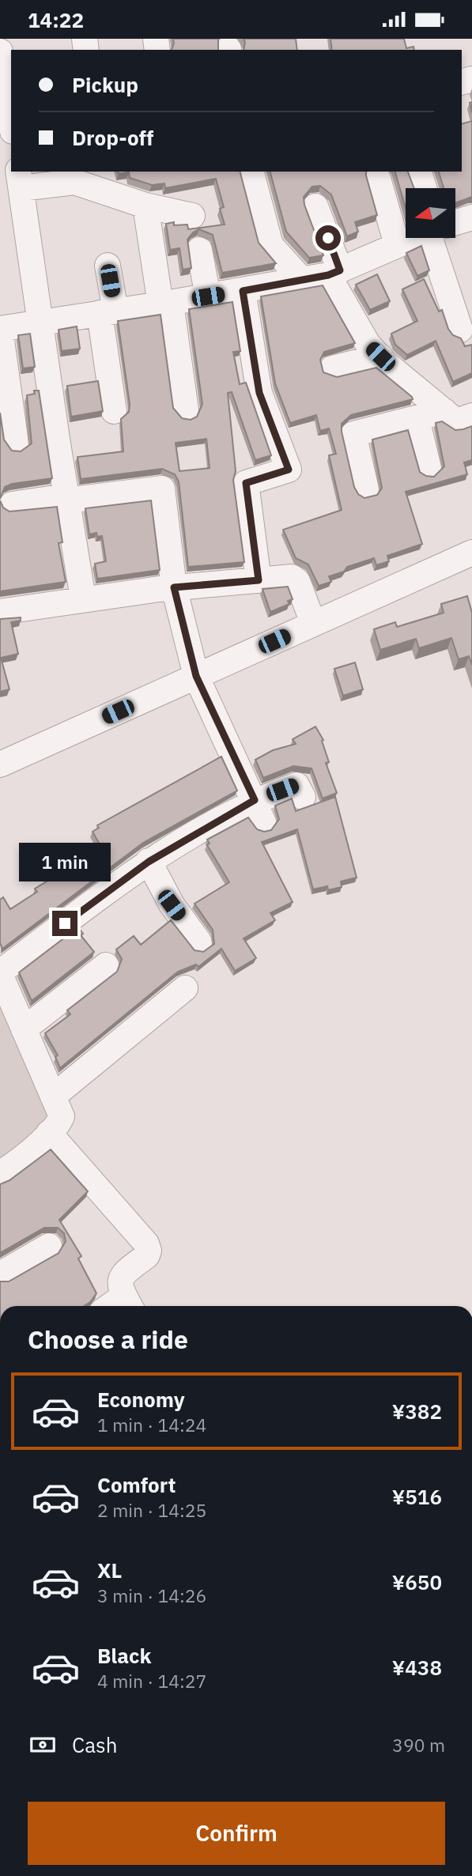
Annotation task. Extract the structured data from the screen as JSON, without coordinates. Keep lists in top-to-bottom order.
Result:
{
  "north": "left",
  "page": {
    "status": "14:22",
    "banner": ["Pickup", "Drop-off"],
    "bubble": "1 min",
    "heading": "Choose a ride",
    "list": [
      {
        "name": "Economy",
        "note": "1 min · 14:24",
        "value": "¥382"
      },
      {
        "name": "Comfort",
        "note": "2 min · 14:25",
        "value": "¥516"
      },
      {
        "name": "XL",
        "note": "3 min · 14:26",
        "value": "¥650"
      },
      {
        "name": "Black",
        "note": "4 min · 14:27",
        "value": "¥438"
      }
    ],
    "pay": ["Cash", "390 m"],
    "buttons": "Confirm"
  }
}
